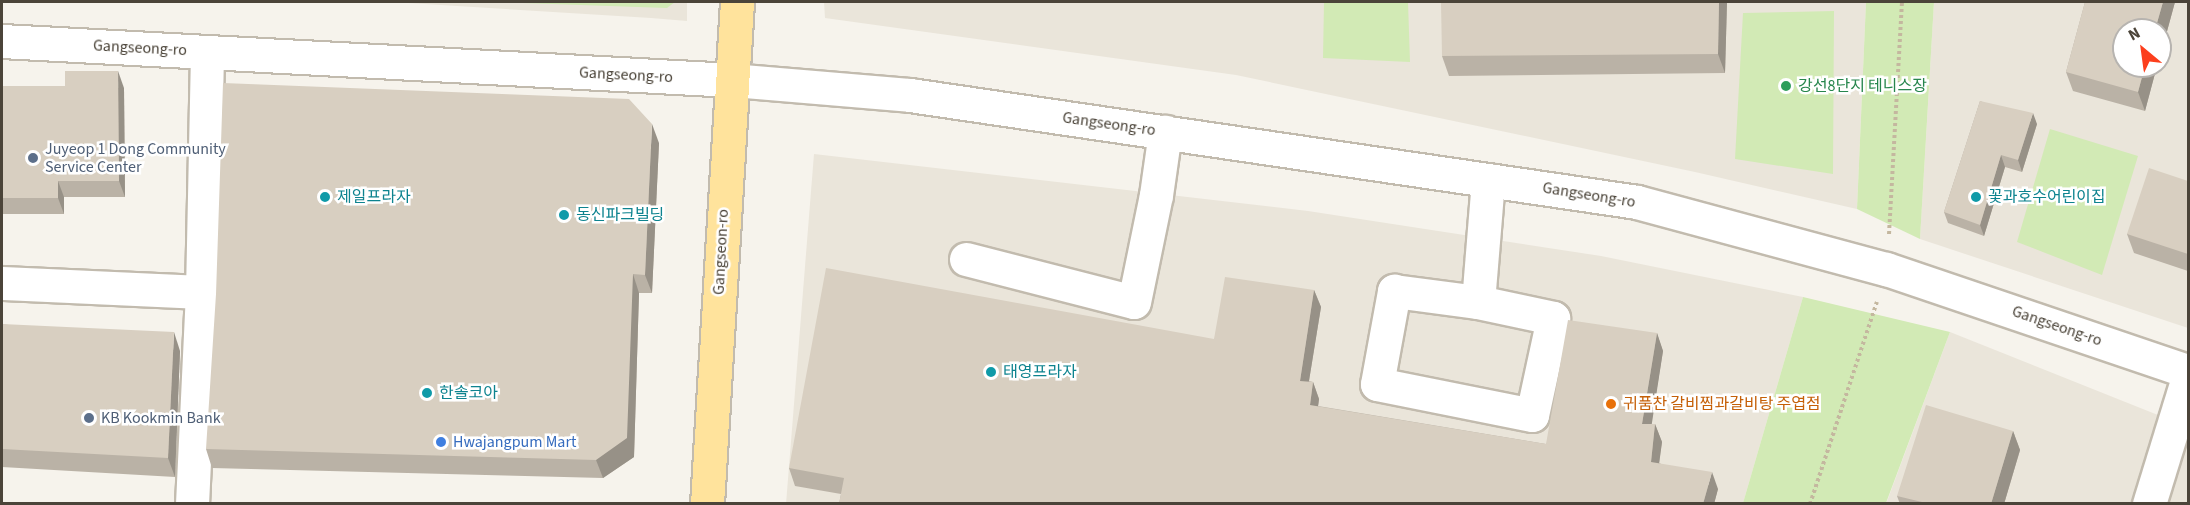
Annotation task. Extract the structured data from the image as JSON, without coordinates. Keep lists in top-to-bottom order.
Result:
{
  "streets": {
    "main road": ["Gangseon-ro"],
    "street": ["Gangseong-ro"]
  },
  "crossings": [
    ["Gangseong-ro", "Gangseon-ro"]
  ],
  "places": [
    "강선8단지 테니스장",
    "Juyeop 1 Dong Community Service Center",
    "제일프라자",
    "꽃과호수어린이집",
    "동신파크빌딩",
    "태영프라자",
    "한솔코아",
    "귀품찬 갈비찜과갈비탕 주엽점",
    "KB Kookmin Bank",
    "Hwajangpum Mart"
  ],
  "north": "top left"
}
